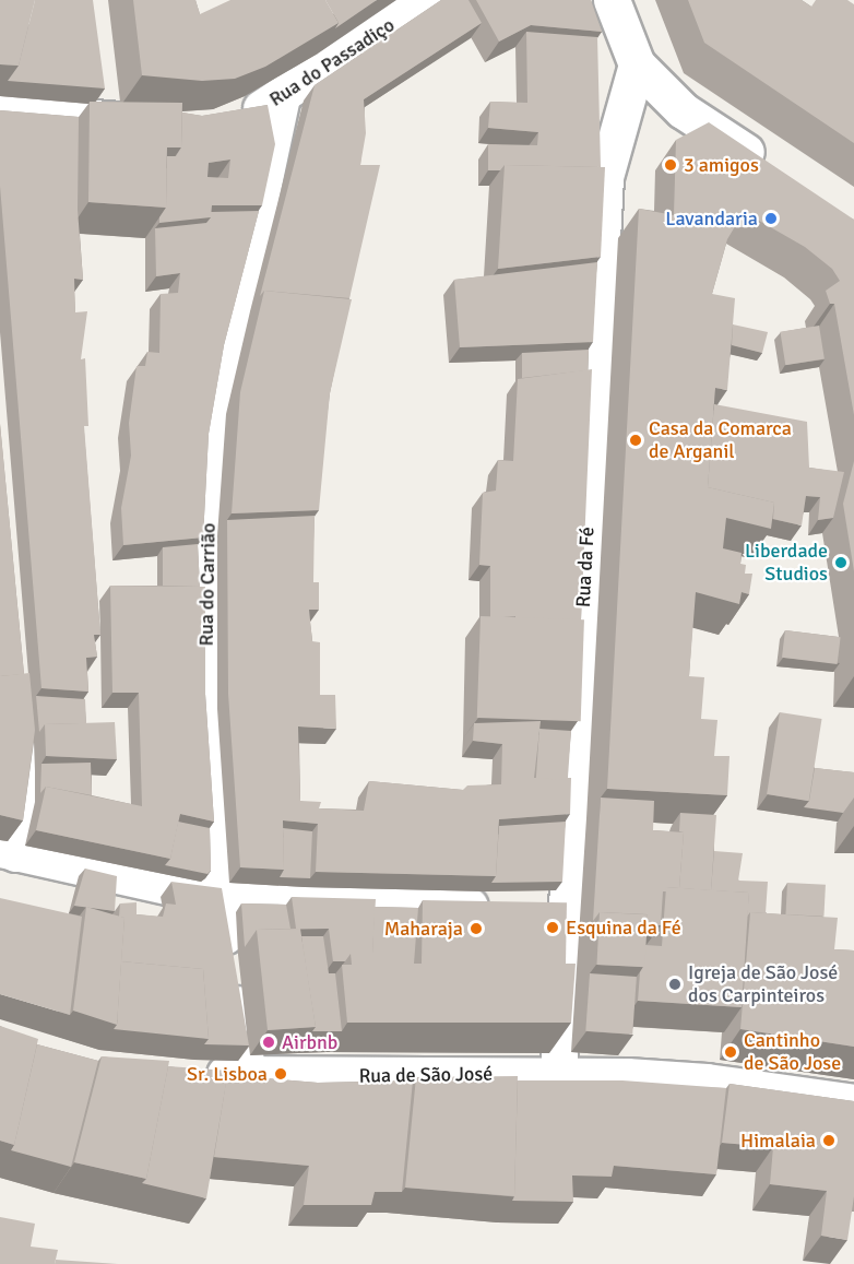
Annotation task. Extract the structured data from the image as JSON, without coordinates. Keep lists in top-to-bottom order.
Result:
{
  "streets": {
    "street": [
      "Rua do Passadiço",
      "Rua da Fé",
      "Rua do Carrião",
      "Rua de São José"
    ]
  },
  "crossings": [
    ["Rua do Passadiço", "Rua do Carrião"],
    ["Rua da Fé", "Rua de São José"],
    ["Rua do Carrião", "Rua de São José"]
  ],
  "places": [
    "3 amigos",
    "Lavandaria",
    "Casa da Comarca de Arganil",
    "Liberdade Studios",
    "Esquina da Fé",
    "Maharaja",
    "Igreja de São José dos Carpinteiros",
    "Airbnb",
    "Cantinho de São Jose",
    "Sr. Lisboa",
    "Himalaia"
  ]
}
